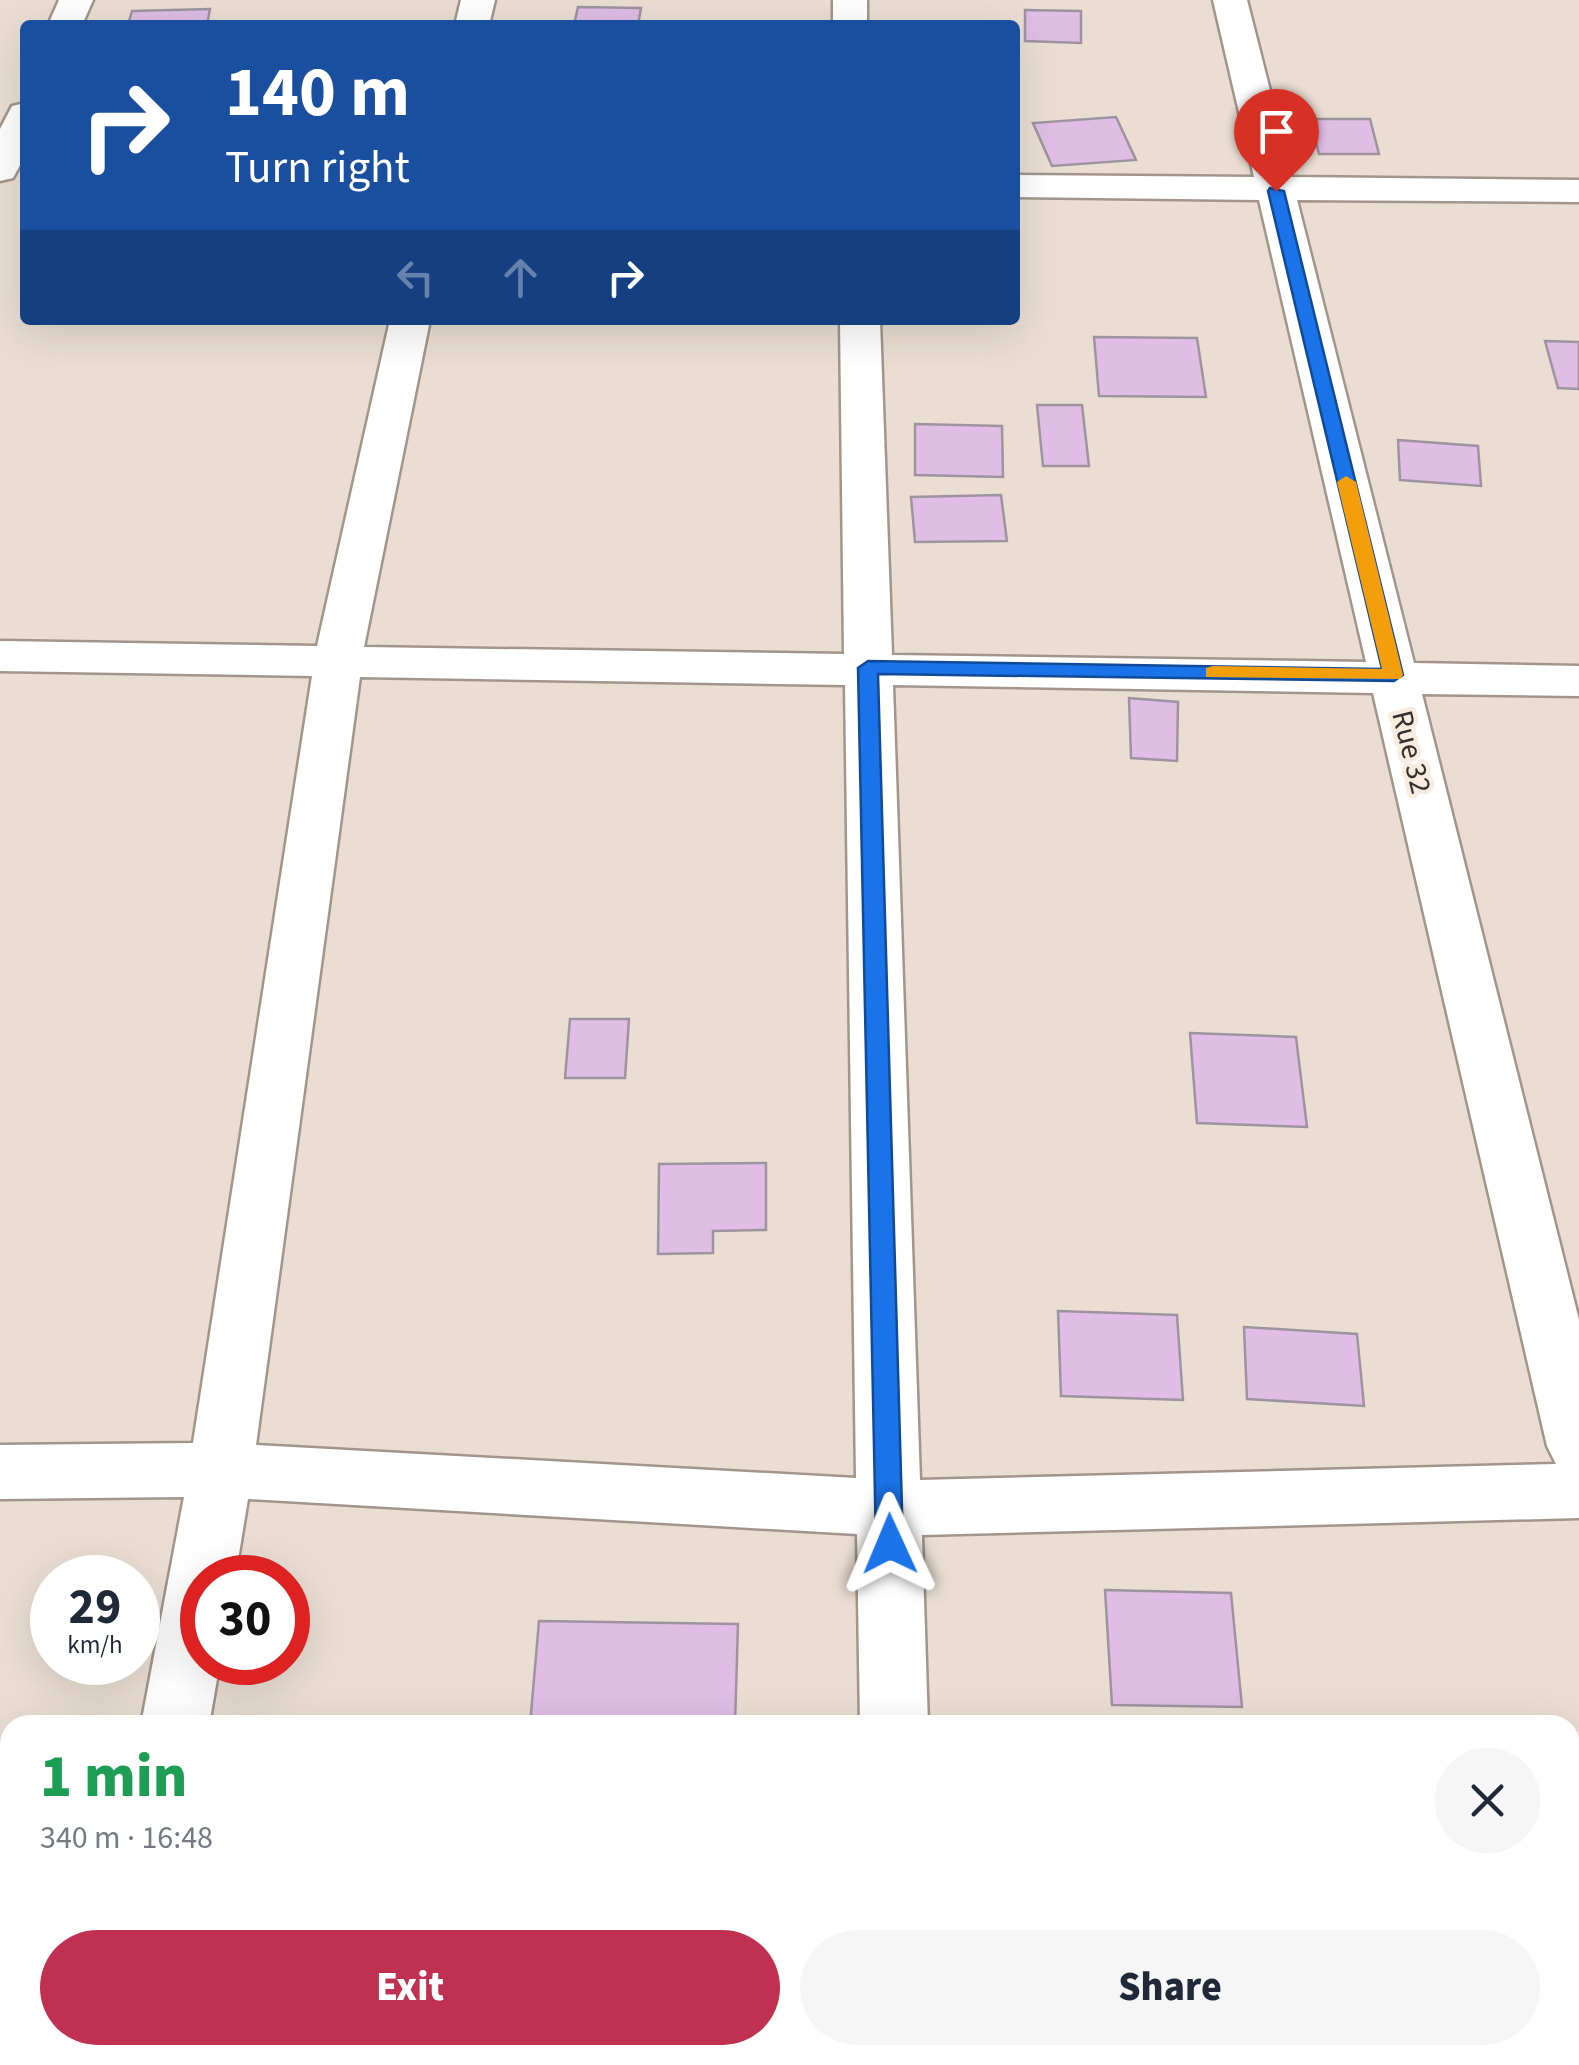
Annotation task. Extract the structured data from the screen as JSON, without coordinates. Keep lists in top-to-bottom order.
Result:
{
  "streets": {
    "street": ["Rue 32"]
  },
  "page": {
    "turn": ["140 m", "Turn right"],
    "speed": "29 km/h",
    "limit": "30",
    "heading": ["1 min", "340 m · 16:48"],
    "buttons": ["Exit", "Share"]
  }
}
